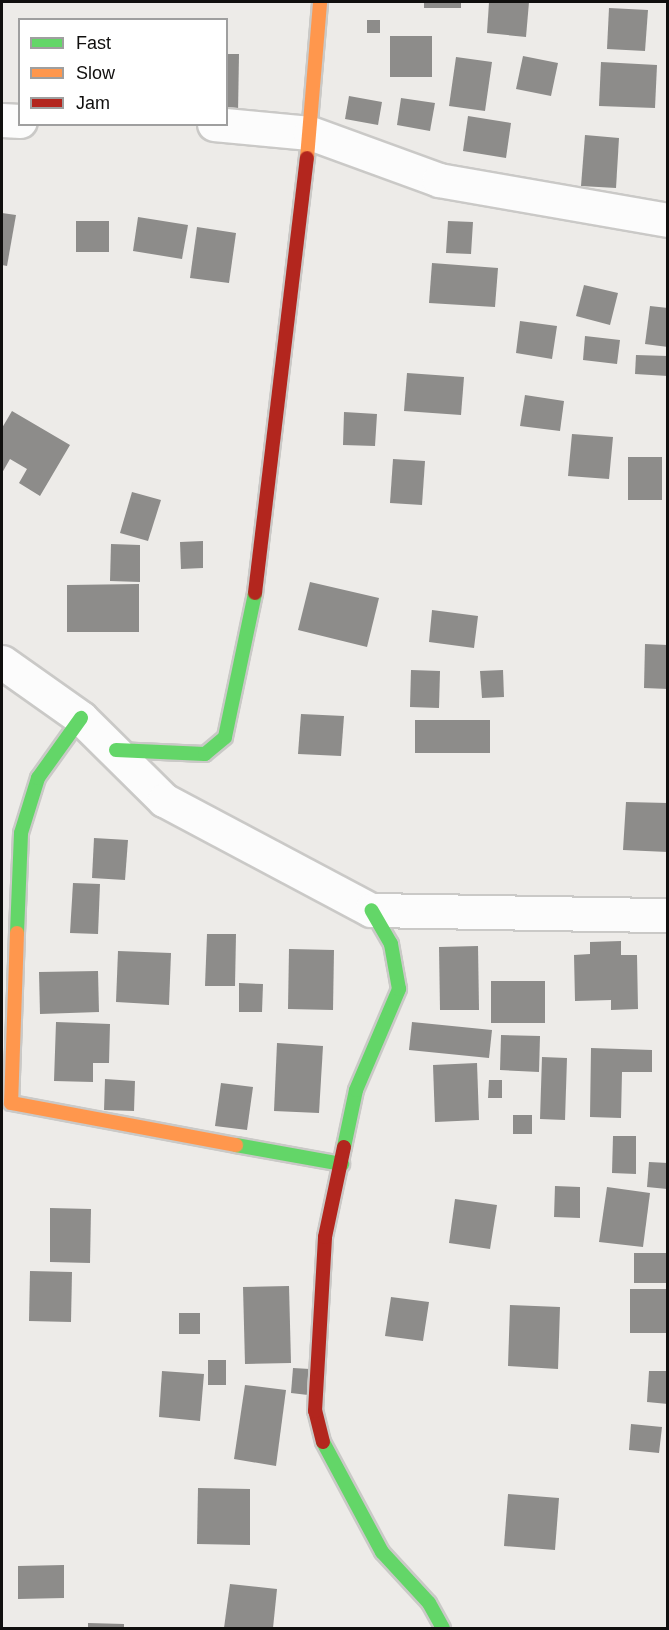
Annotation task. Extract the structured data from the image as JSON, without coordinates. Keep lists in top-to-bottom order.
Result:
{
  "legend": ["Fast", "Slow", "Jam"]
}
